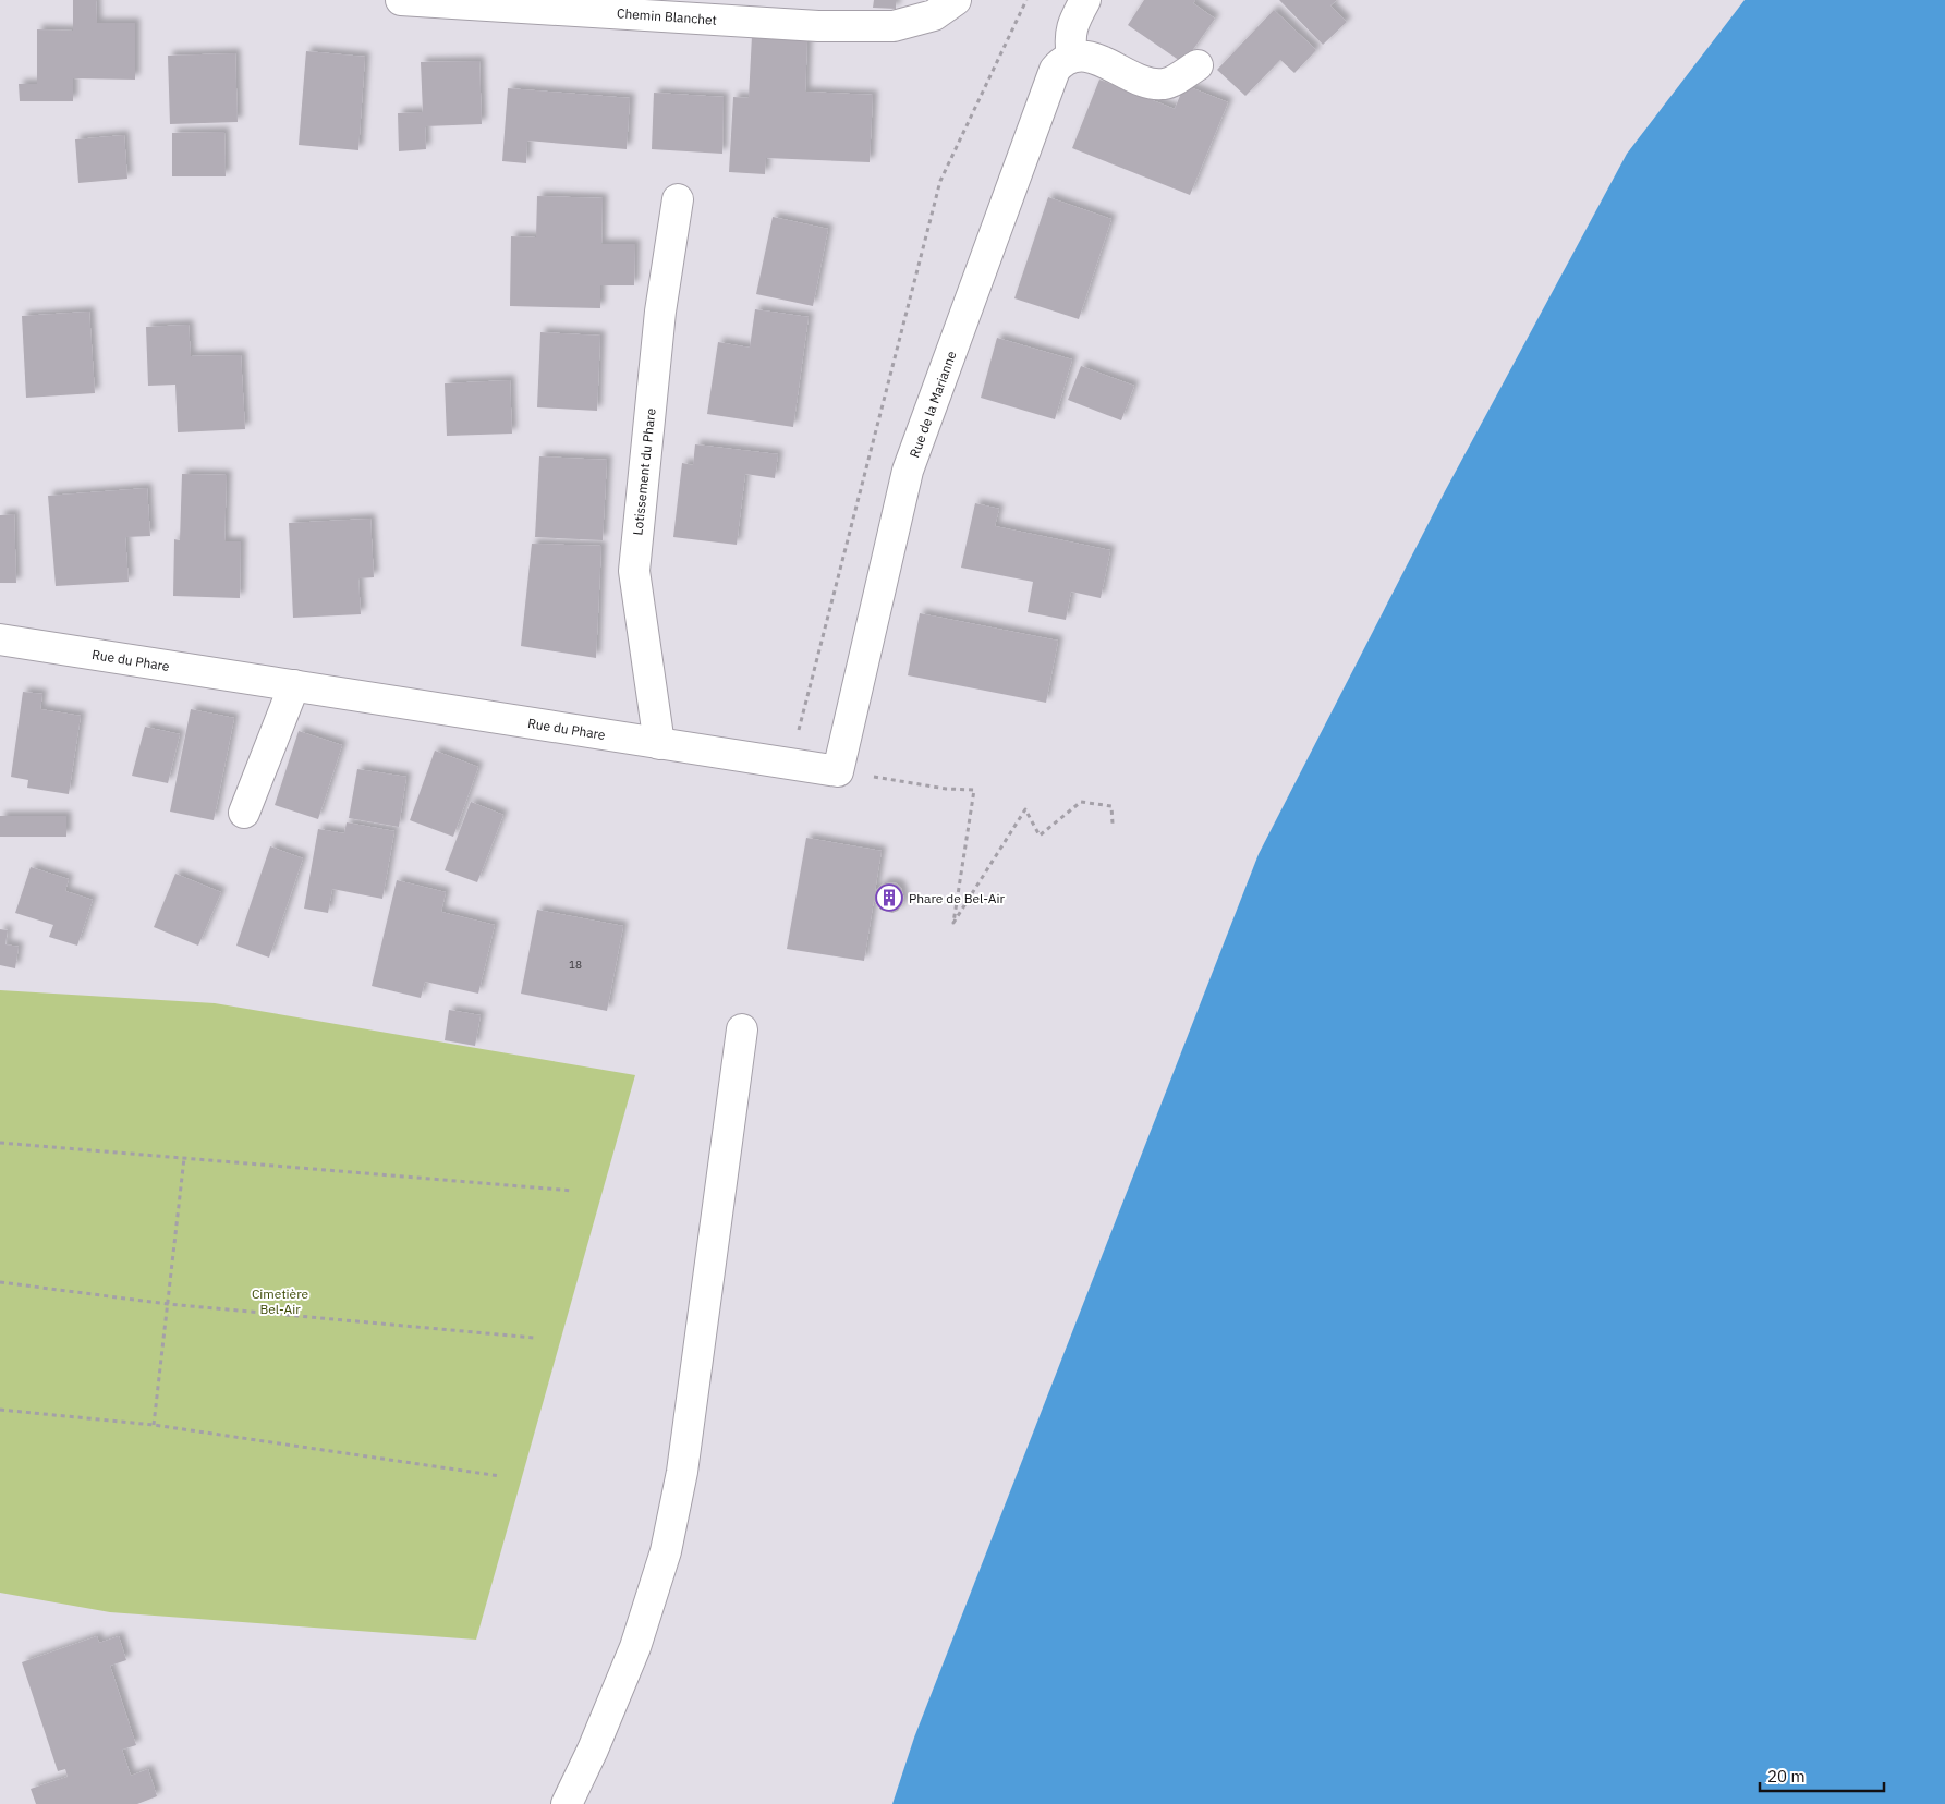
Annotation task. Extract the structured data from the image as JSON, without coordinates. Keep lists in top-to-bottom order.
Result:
{
  "streets": {
    "street": [
      "Chemin Blanchet",
      "Rue de la Marianne",
      "Lotissement du Phare",
      "Rue du Phare"
    ]
  },
  "crossings": [
    ["Rue de la Marianne", "Rue du Phare"],
    ["Lotissement du Phare", "Rue du Phare"]
  ],
  "parks": ["Cimetière Bel-Air"],
  "places": {
    "building": ["Phare de Bel-Air"]
  },
  "house_numbers": ["18"],
  "scale_bar": "20 m"
}
